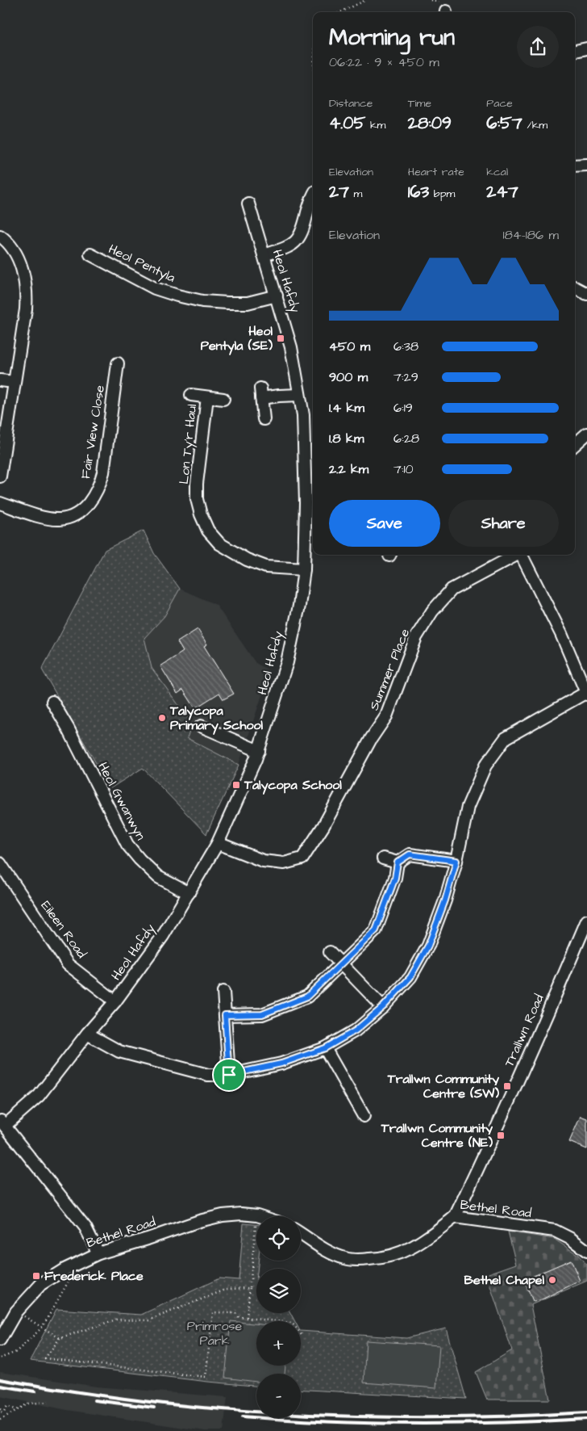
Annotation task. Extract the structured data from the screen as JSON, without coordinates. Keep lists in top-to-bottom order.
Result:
{
  "streets": {
    "street": [
      "Heol Pentyla",
      "Heol Hafdy",
      "Fair View Close",
      "Lon Ty'r Haul",
      "Summer Place",
      "Heol Gwanwyn",
      "Eileen Road",
      "Trallwn Road",
      "Bethel Road"
    ]
  },
  "crossings": [
    ["Heol Pentyla", "Heol Hafdy"],
    ["Heol Hafdy", "Lon Ty'r Haul"],
    ["Heol Hafdy", "Summer Place"],
    ["Heol Hafdy", "Heol Gwanwyn"],
    ["Heol Hafdy", "Eileen Road"],
    ["Trallwn Road", "Bethel Road"]
  ],
  "parks": ["Primrose Park"],
  "places": {
    "transit": [
      "Heol Pentyla (SE)",
      "Talycopa School",
      "Trallwn Community Centre (SW)",
      "Trallwn Community Centre (NE)",
      "Frederick Place"
    ],
    "other": ["Talycopa Primary School", "Bethel Chapel"]
  },
  "page": {
    "heading": ["Morning run", "06:22 · 9 × 450 m"],
    "stats": [
      ["Distance", "4.05 km"],
      ["Time", "28:09"],
      ["Pace", "6:57 /km"],
      ["Elevation", "27 m"],
      ["Heart rate", "163 bpm"],
      ["kcal", "247"]
    ],
    "chart": ["Elevation", "184–186 m"],
    "list": [
      {
        "name": "450 m",
        "note": "6:38"
      },
      {
        "name": "900 m",
        "note": "7:29"
      },
      {
        "name": "1.4 km",
        "note": "6:19"
      },
      {
        "name": "1.8 km",
        "note": "6:28"
      },
      {
        "name": "2.2 km",
        "note": "7:10"
      }
    ],
    "buttons": ["Save", "Share"],
    "map_buttons": ["+", "−"]
  }
}
